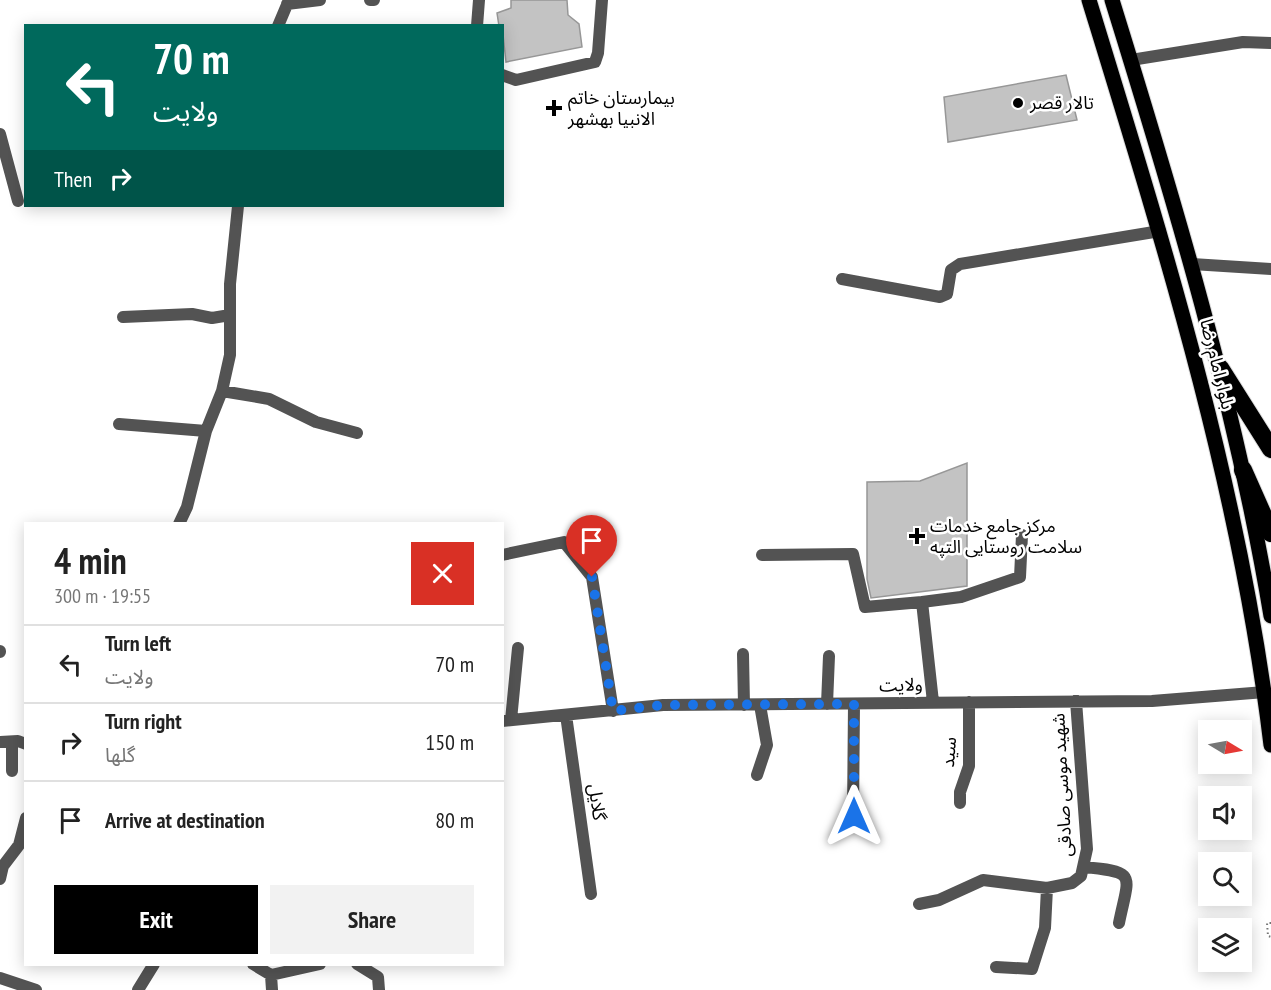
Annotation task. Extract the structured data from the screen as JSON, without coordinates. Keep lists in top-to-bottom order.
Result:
{
  "streets": {
    "main road": ["بلوار امام رضا"],
    "street": [
      "ولایت",
      "سید",
      "شهید موسی صادقی",
      "گلایل"
    ]
  },
  "crossings": [
    ["بلوار امام رضا", "ولایت"],
    ["ولایت", "سید"],
    ["ولایت", "شهید موسی صادقی"],
    ["ولایت", "گلایل"]
  ],
  "places": {
    "other": ["تالار قصر"],
    "health": ["بیمارستان خاتم الانبیا بهشهر", "مرکز جامع خدمات سلامت روستایی التپه"]
  },
  "north": "right",
  "page": {
    "turn": ["70 m", "ولایت"],
    "then": "Then",
    "heading": ["4 min", "300 m · 19:55"],
    "list": [
      {
        "name": "Turn left",
        "note": "ولایت",
        "value": "70 m"
      },
      {
        "name": "Turn right",
        "note": "گلها",
        "value": "150 m"
      },
      {
        "name": "Arrive at destination",
        "value": "80 m"
      }
    ],
    "buttons": ["Exit", "Share"]
  }
}
